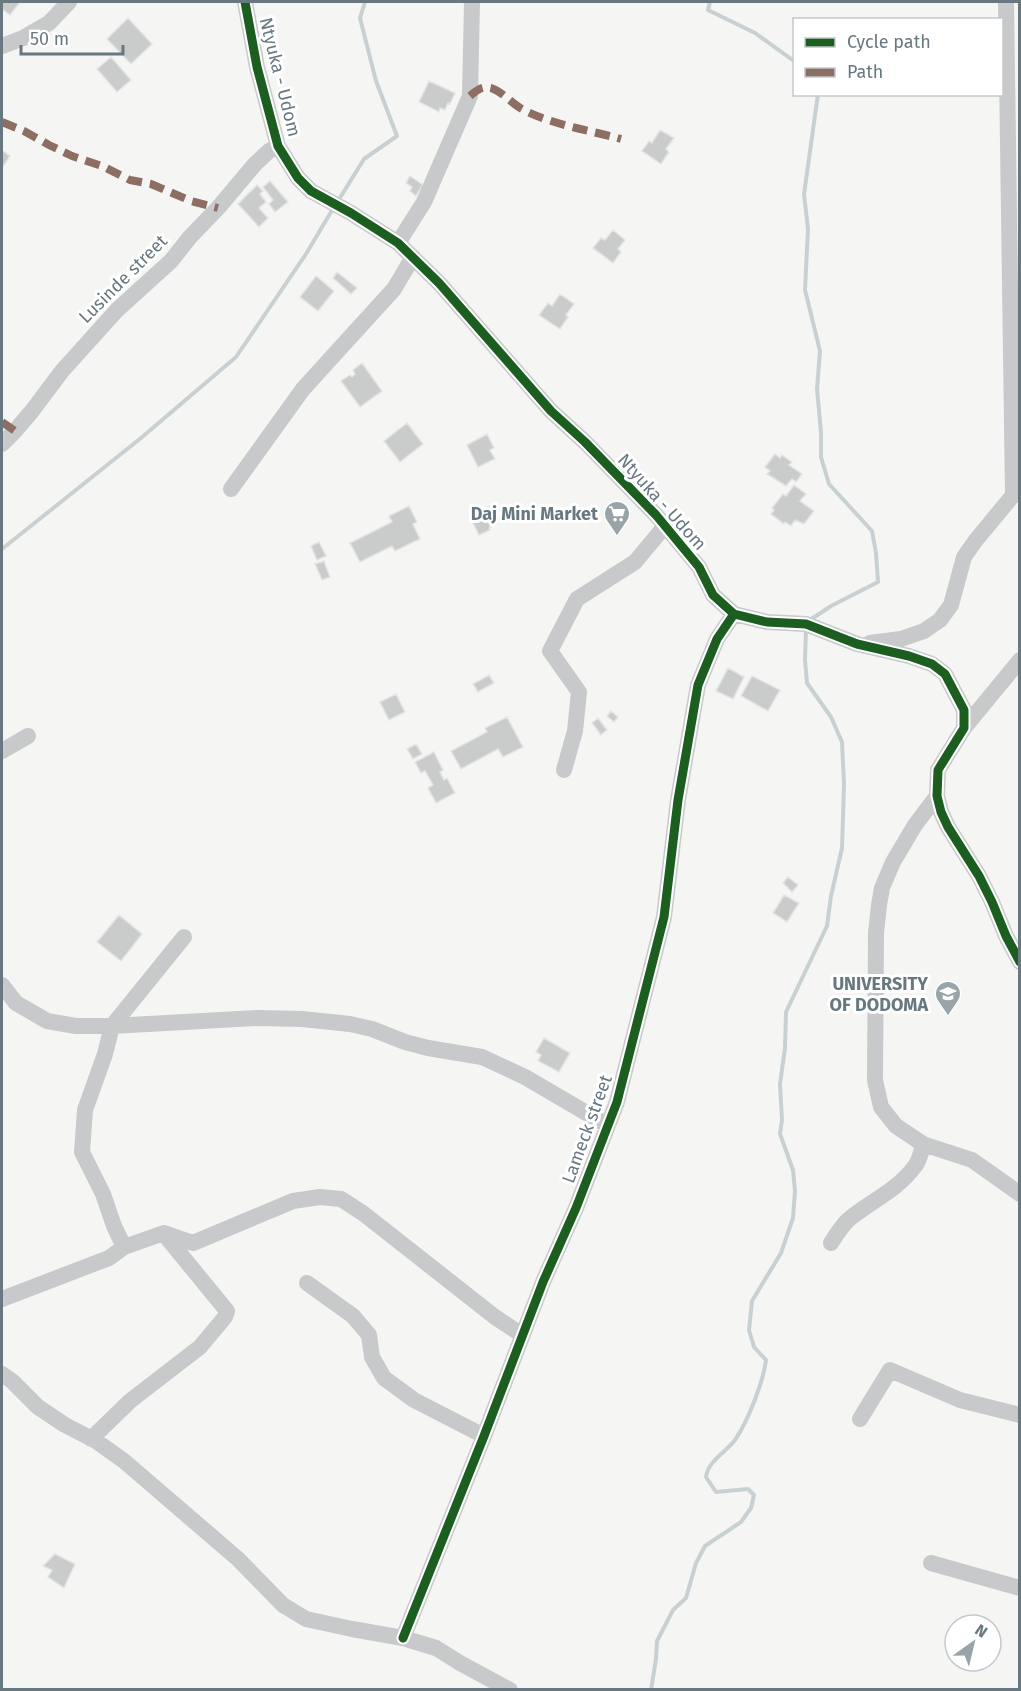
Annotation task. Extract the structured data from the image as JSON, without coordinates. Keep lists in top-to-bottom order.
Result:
{
  "streets": {
    "street": ["Ntyuka - Udom", "Lusinde street", "Lameck street"]
  },
  "crossings": [
    ["Ntyuka - Udom", "Lusinde street"],
    ["Ntyuka - Udom", "Lameck street"]
  ],
  "places": {
    "supermarket": ["Daj Mini Market"],
    "school or university": ["UNIVERSITY OF DODOMA"]
  },
  "legend": ["Cycle path", "Path"],
  "scale_bar": "50 m",
  "north": "top right"
}
